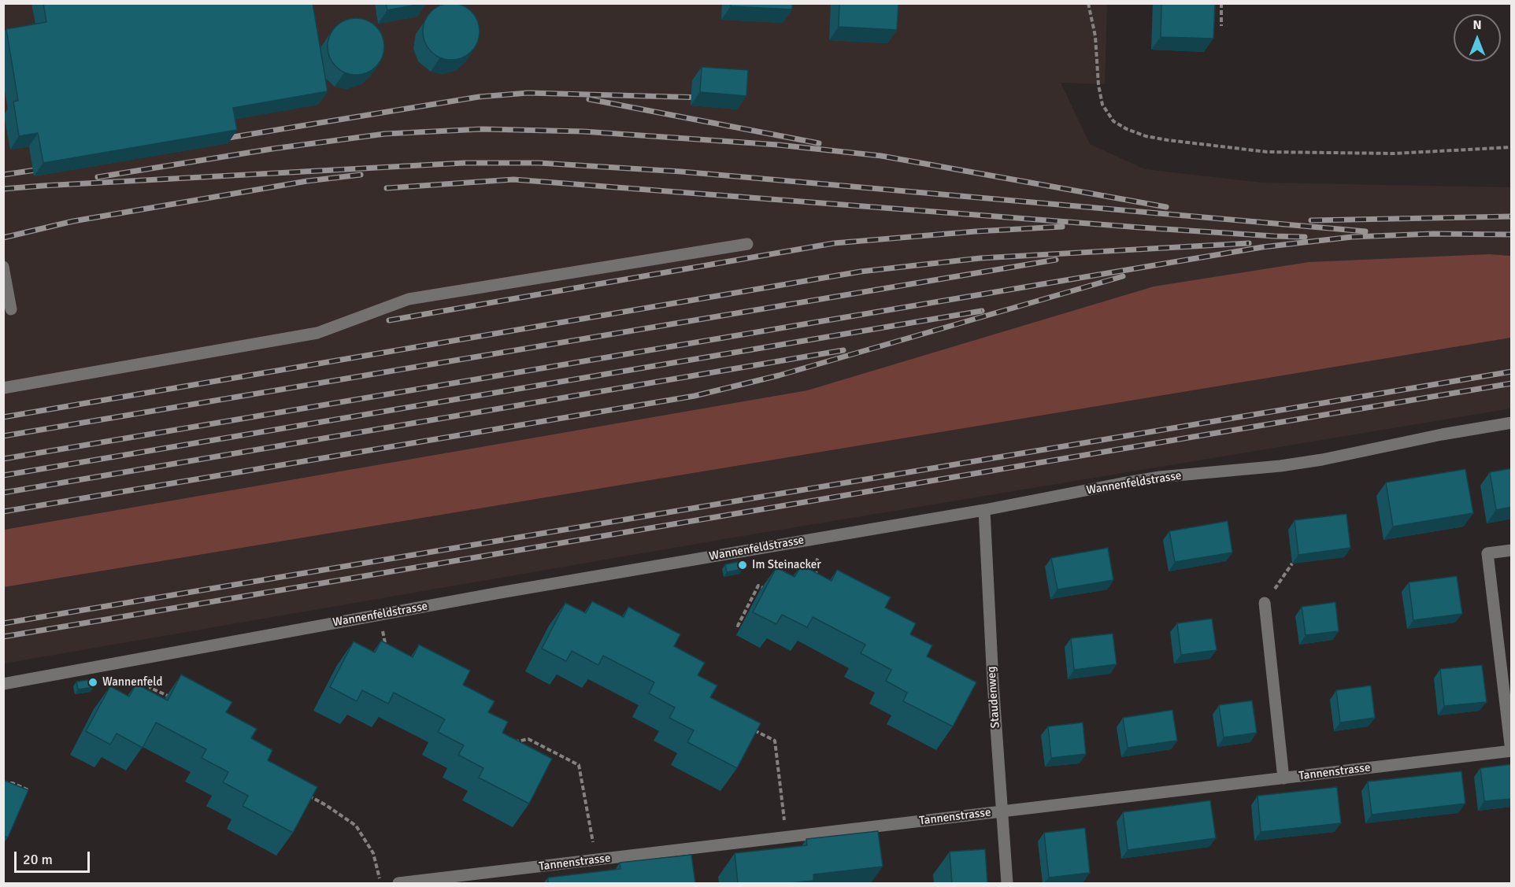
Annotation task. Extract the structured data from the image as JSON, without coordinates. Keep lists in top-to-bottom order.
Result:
{
  "streets": {
    "street": ["Wannenfeldstrasse", "Staudenweg", "Tannenstrasse"]
  },
  "crossings": [
    ["Wannenfeldstrasse", "Staudenweg"],
    ["Staudenweg", "Tannenstrasse"]
  ],
  "places": ["Im Steinacker", "Wannenfeld"],
  "scale_bar": "20 m",
  "north": "top"
}
